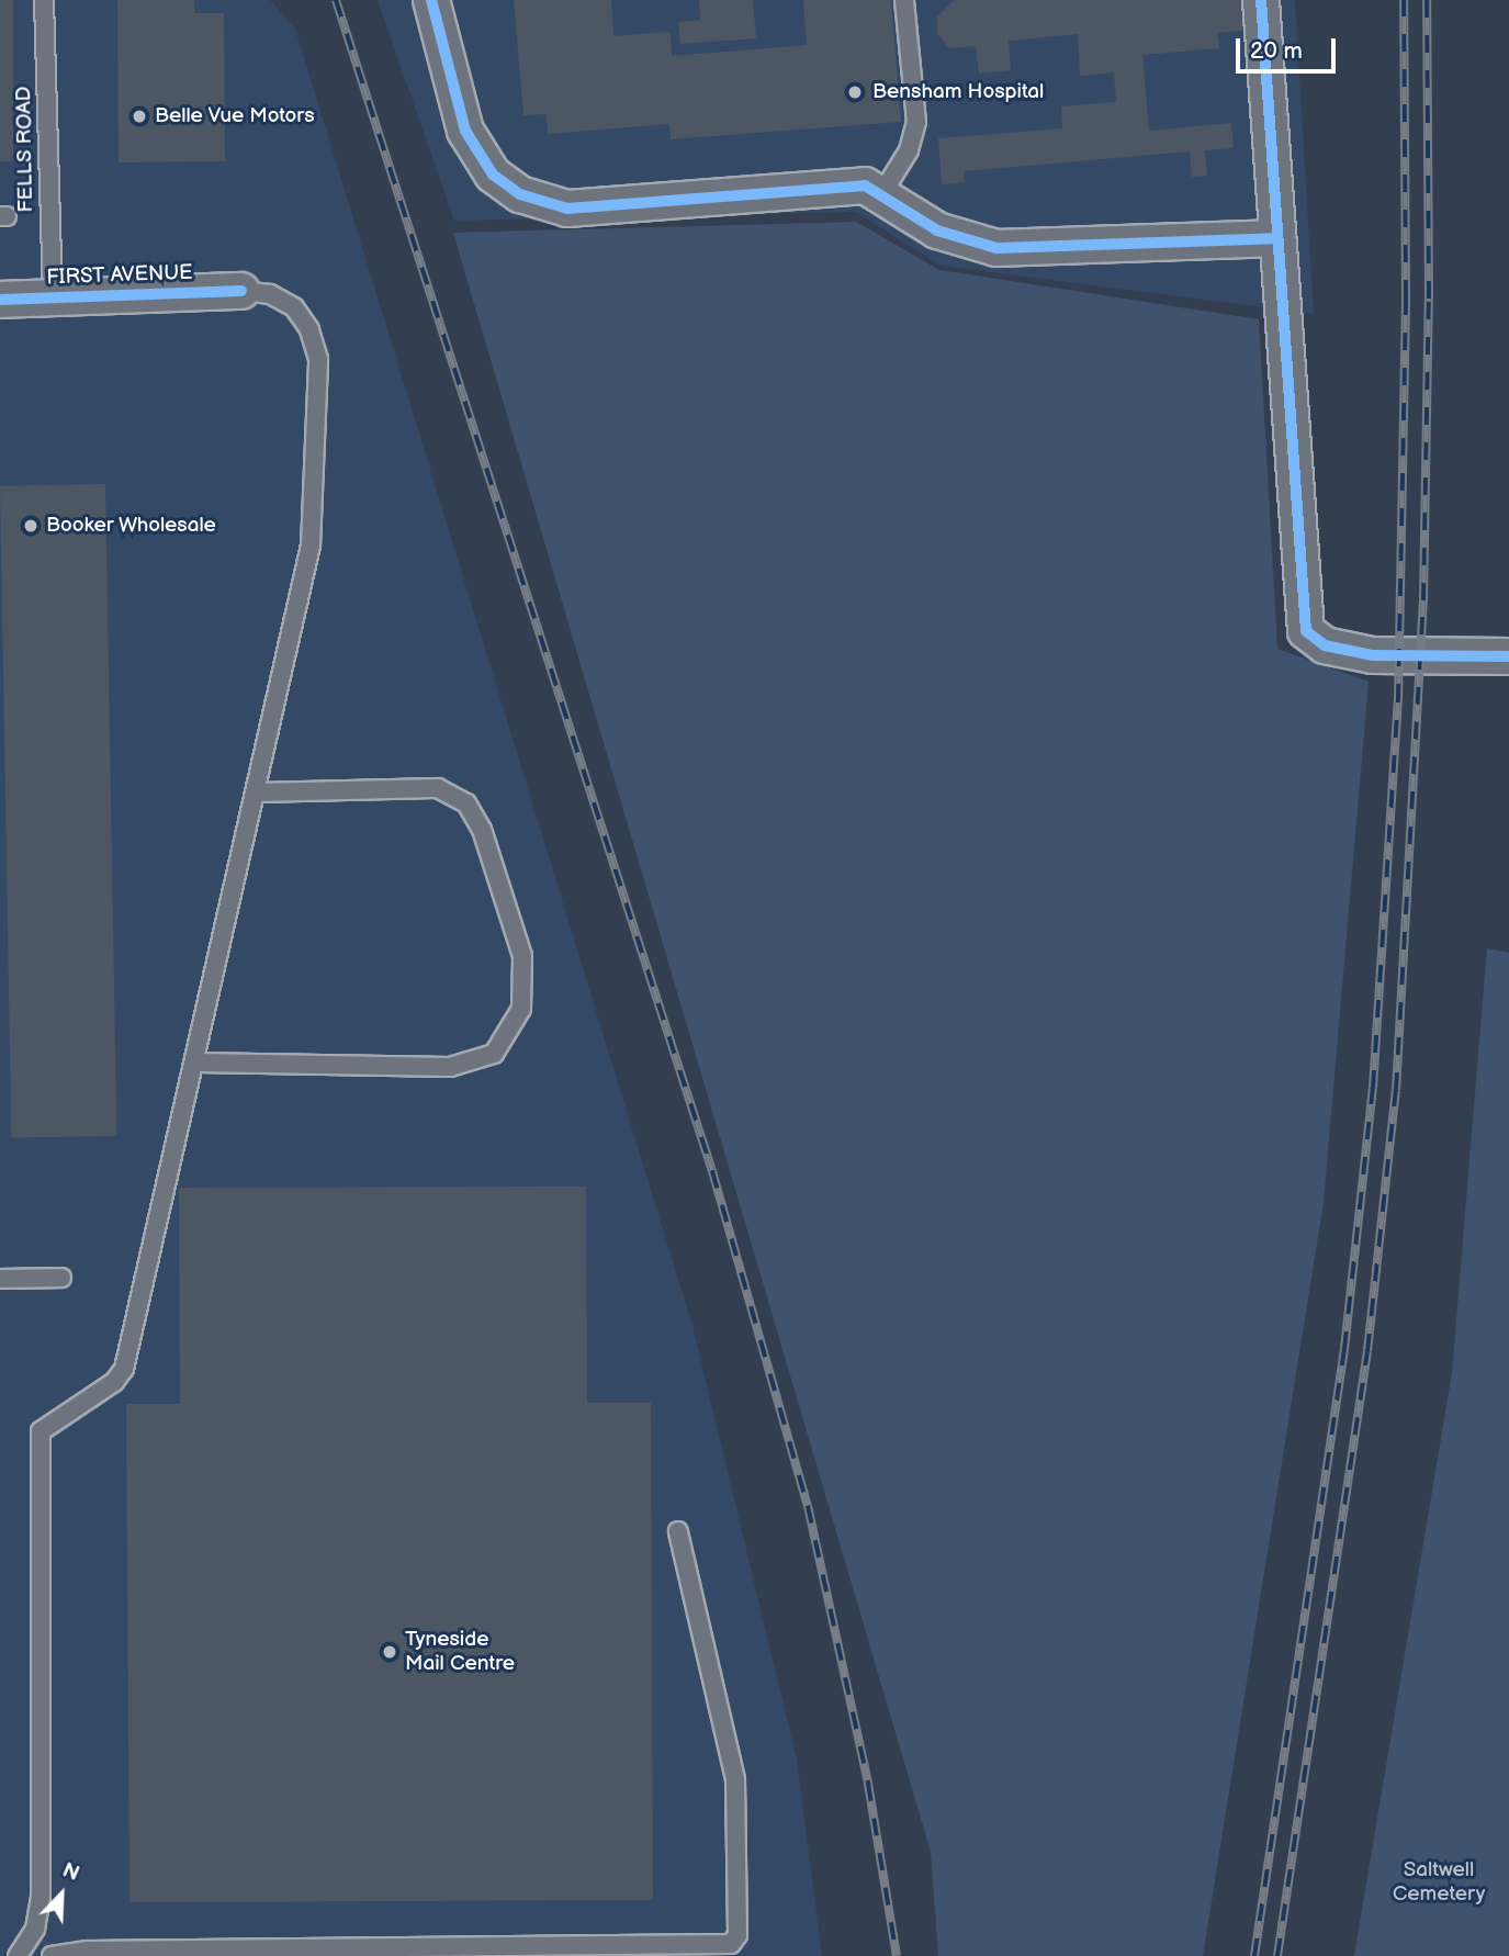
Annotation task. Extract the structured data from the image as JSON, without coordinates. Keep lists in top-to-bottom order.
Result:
{
  "streets": {
    "street": ["FIRST AVENUE"],
    "lane": ["FELLS ROAD"]
  },
  "crossings": [
    ["FELLS ROAD", "FIRST AVENUE"]
  ],
  "parks": ["Saltwell Cemetery"],
  "places": [
    "Bensham Hospital",
    "Belle Vue Motors",
    "Booker Wholesale",
    "Tyneside Mail Centre"
  ],
  "scale_bar": "20 m",
  "north": "top right"
}
